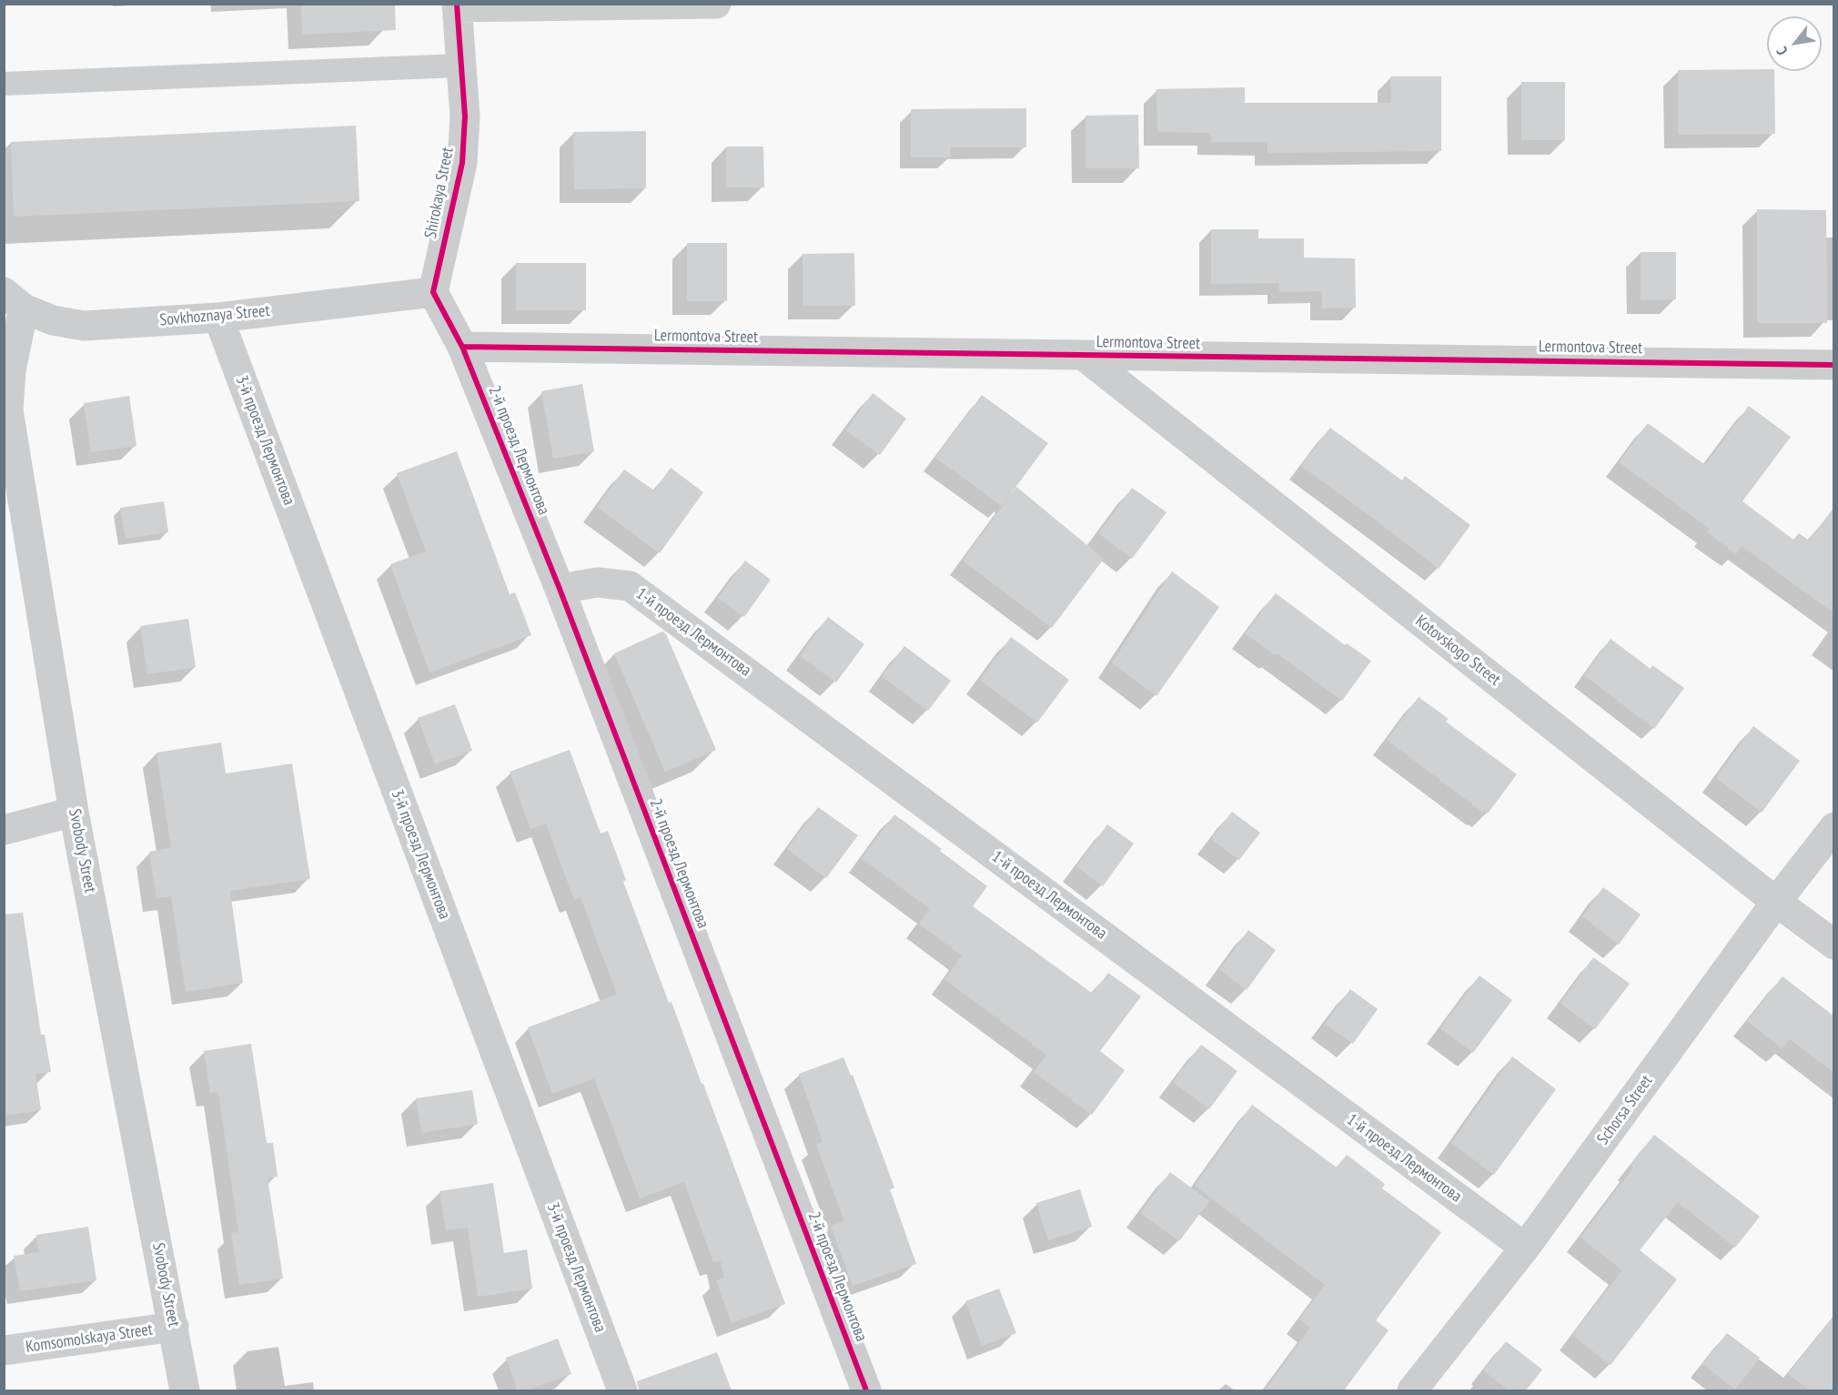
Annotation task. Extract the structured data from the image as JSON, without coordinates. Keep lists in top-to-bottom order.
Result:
{
  "streets": {
    "street": [
      "Shirokaya Street",
      "Sovkhoznaya Street",
      "Lermontova Street",
      "3-й проезд Лермонтова",
      "2-й проезд Лермонтова",
      "1-й проезд Лермонтова",
      "Kotovskogo Street",
      "Svobody Street",
      "Schorsa Street",
      "Komsomolskaya Street"
    ]
  },
  "crossings": [
    ["Shirokaya Street", "Sovkhoznaya Street"],
    ["Sovkhoznaya Street", "3-й проезд Лермонтова"],
    ["Sovkhoznaya Street", "Svobody Street"],
    ["Lermontova Street", "2-й проезд Лермонтова"],
    ["Lermontova Street", "Kotovskogo Street"],
    ["2-й проезд Лермонтова", "1-й проезд Лермонтова"],
    ["1-й проезд Лермонтова", "Schorsa Street"],
    ["Kotovskogo Street", "Schorsa Street"],
    ["Svobody Street", "Komsomolskaya Street"]
  ],
  "north": "bottom left"
}
